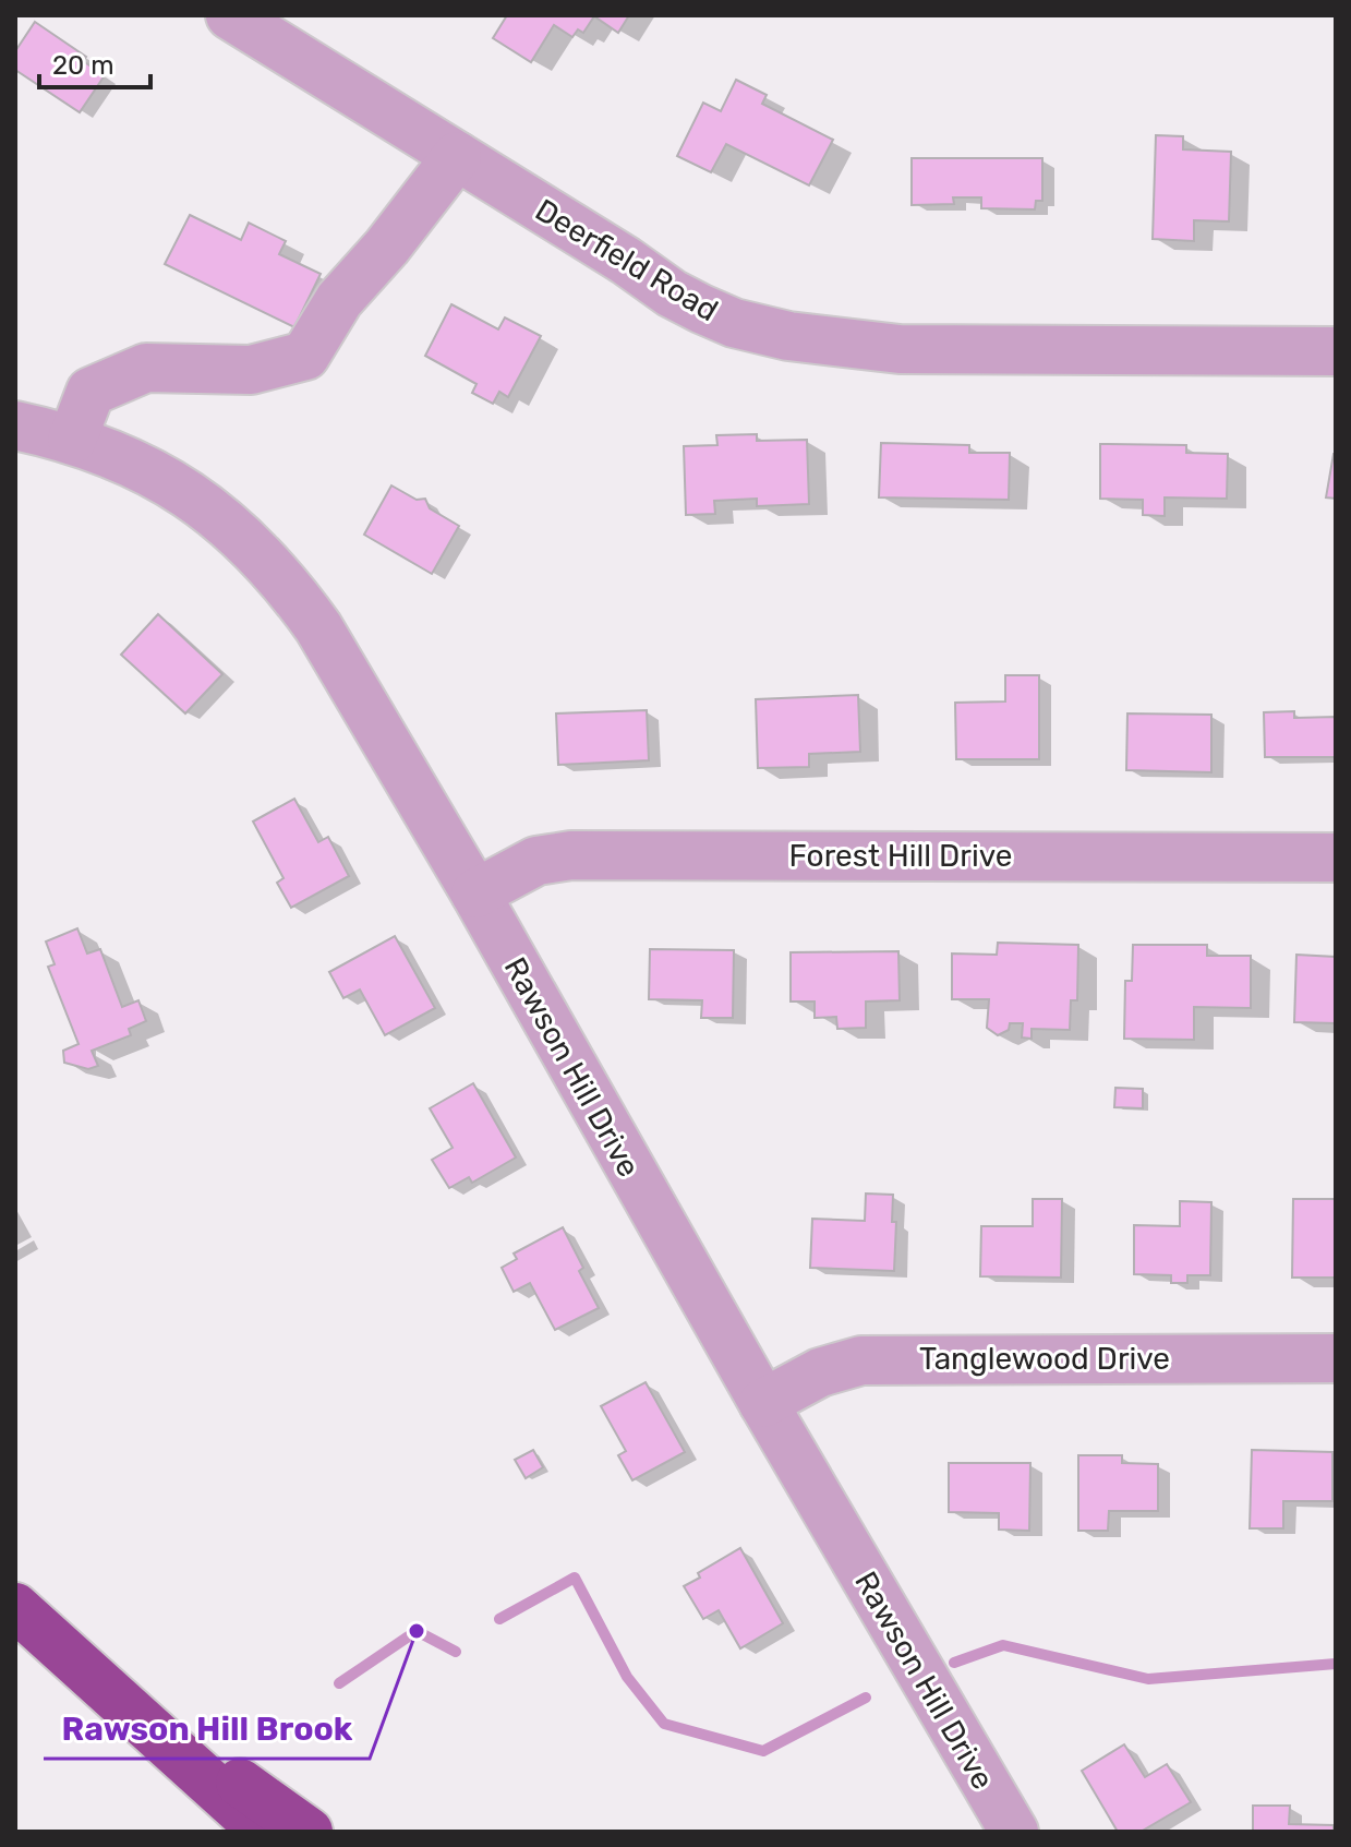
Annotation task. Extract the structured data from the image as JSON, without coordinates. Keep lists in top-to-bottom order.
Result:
{
  "streets": {
    "street": [
      "Deerfield Road",
      "Forest Hill Drive",
      "Rawson Hill Drive",
      "Tanglewood Drive"
    ]
  },
  "crossings": [
    ["Forest Hill Drive", "Rawson Hill Drive"],
    ["Rawson Hill Drive", "Tanglewood Drive"]
  ],
  "places": ["Rawson Hill Brook"],
  "scale_bar": "20 m"
}
